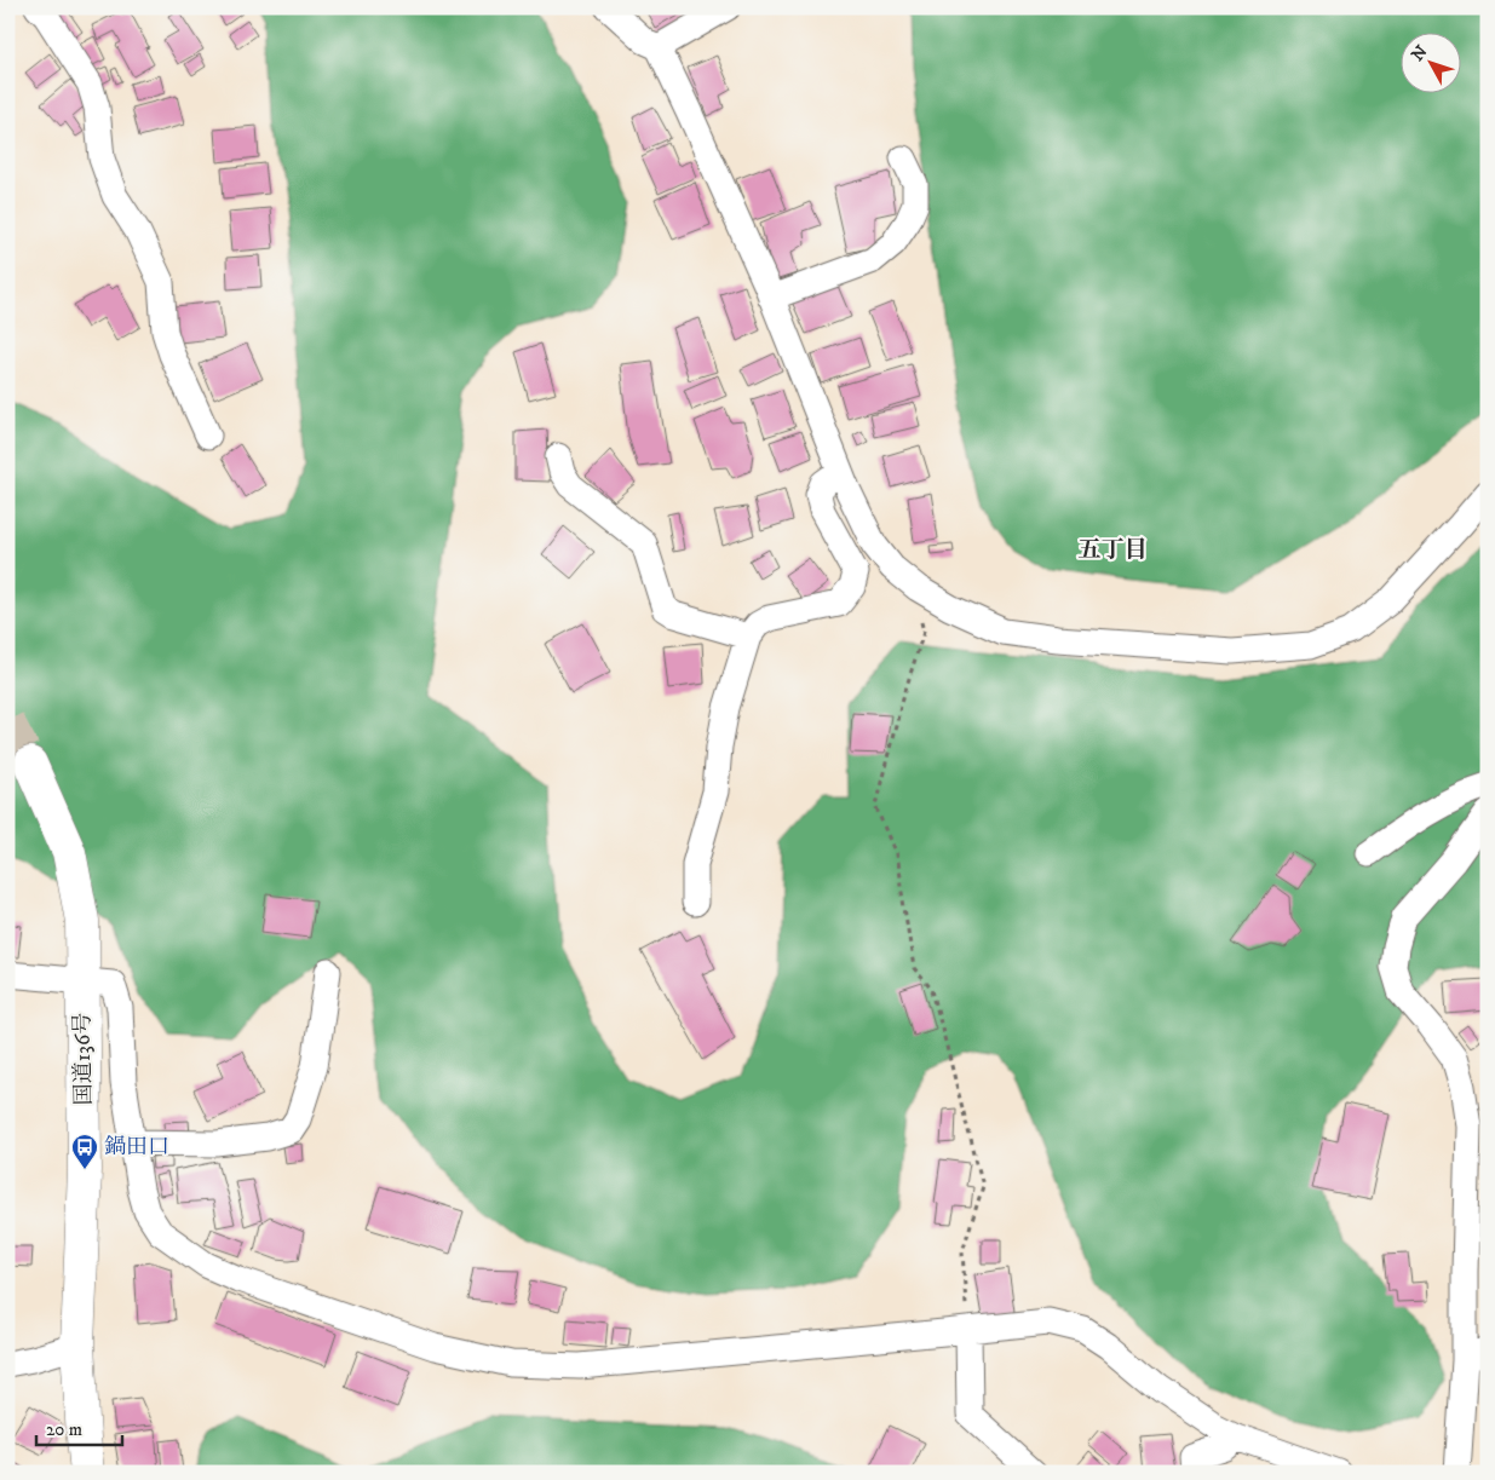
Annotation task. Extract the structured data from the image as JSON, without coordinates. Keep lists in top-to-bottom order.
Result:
{
  "streets": {
    "highway": ["国道136号"]
  },
  "districts": ["五丁目"],
  "places": {
    "bus stop": ["鍋田口"]
  },
  "scale_bar": "20 m",
  "north": "top left"
}
